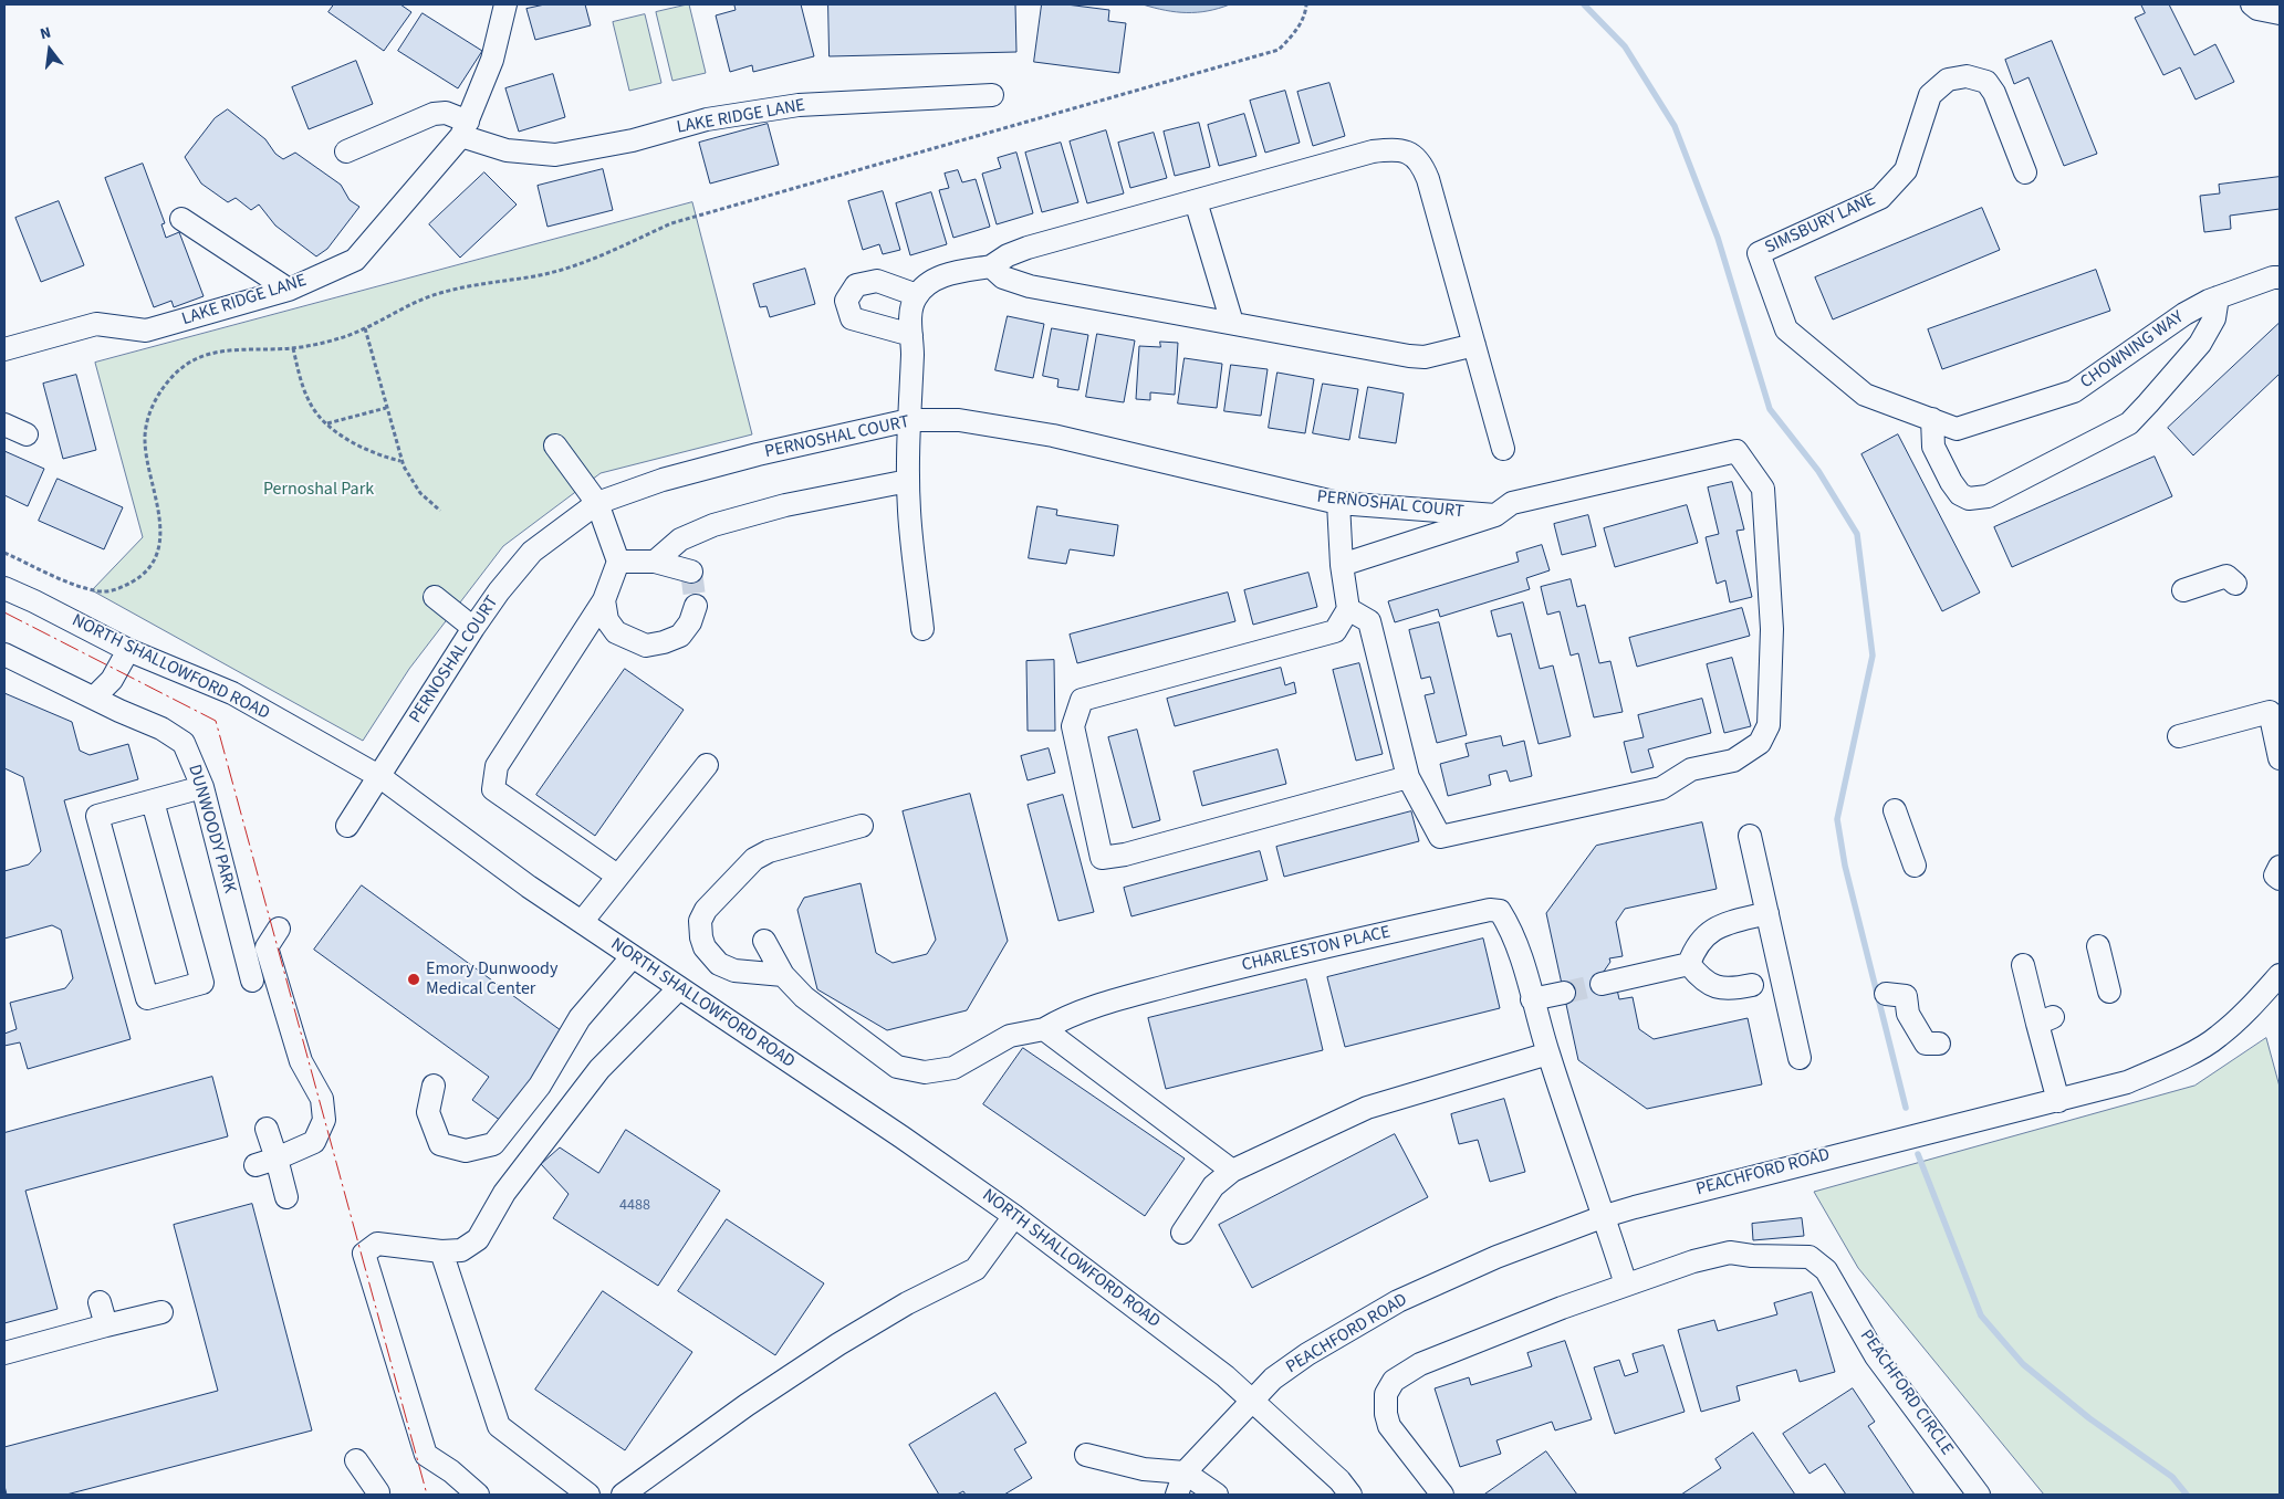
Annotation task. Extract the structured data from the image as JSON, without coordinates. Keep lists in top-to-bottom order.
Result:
{
  "streets": {
    "street": [
      "LAKE RIDGE LANE",
      "SIMSBURY LANE",
      "CHOWNING WAY",
      "PERNOSHAL COURT",
      "NORTH SHALLOWFORD ROAD",
      "DUNWOODY PARK",
      "CHARLESTON PLACE",
      "PEACHFORD ROAD",
      "PEACHFORD CIRCLE"
    ]
  },
  "crossings": [
    ["SIMSBURY LANE", "CHOWNING WAY"],
    ["PERNOSHAL COURT", "NORTH SHALLOWFORD ROAD"],
    ["NORTH SHALLOWFORD ROAD", "PEACHFORD ROAD"],
    ["CHARLESTON PLACE", "PEACHFORD ROAD"]
  ],
  "parks": ["Pernoshal Park"],
  "places": ["Emory Dunwoody Medical Center"],
  "house_numbers": ["4488"],
  "north": "top"
}
